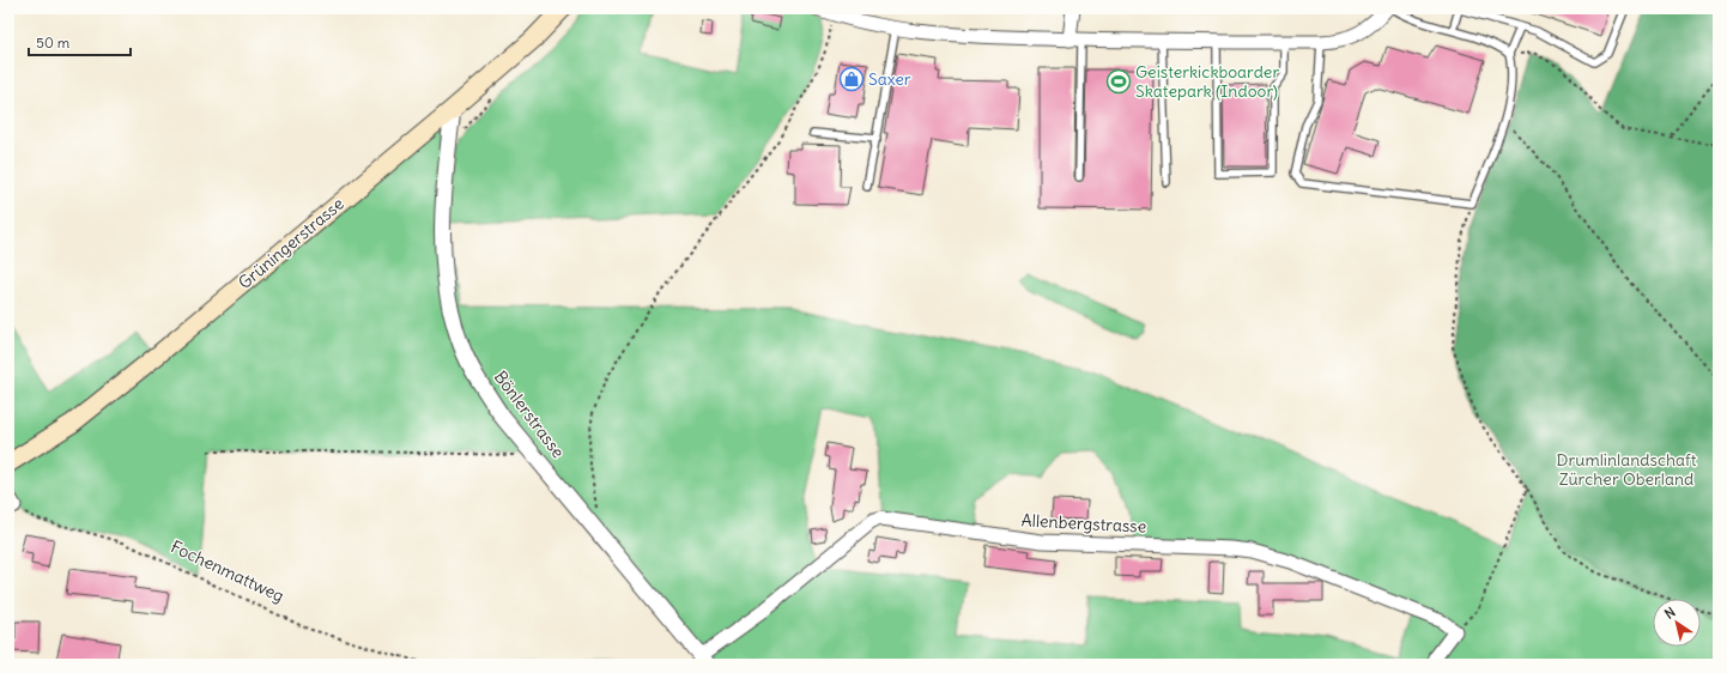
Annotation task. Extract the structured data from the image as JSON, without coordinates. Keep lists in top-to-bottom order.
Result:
{
  "streets": {
    "main road": ["Grüningerstrasse"],
    "street": ["Bönlerstrasse", "Allenbergstrasse"],
    "path": ["Fochenmattweg"]
  },
  "crossings": [
    ["Grüningerstrasse", "Bönlerstrasse"],
    ["Bönlerstrasse", "Allenbergstrasse"]
  ],
  "parks": ["Drumlinlandschaft Zürcher Oberland"],
  "places": {
    "shop": ["Saxer"],
    "sports": ["Geisterkickboarder Skatepark (Indoor)"]
  },
  "scale_bar": "50 m",
  "north": "top left"
}
